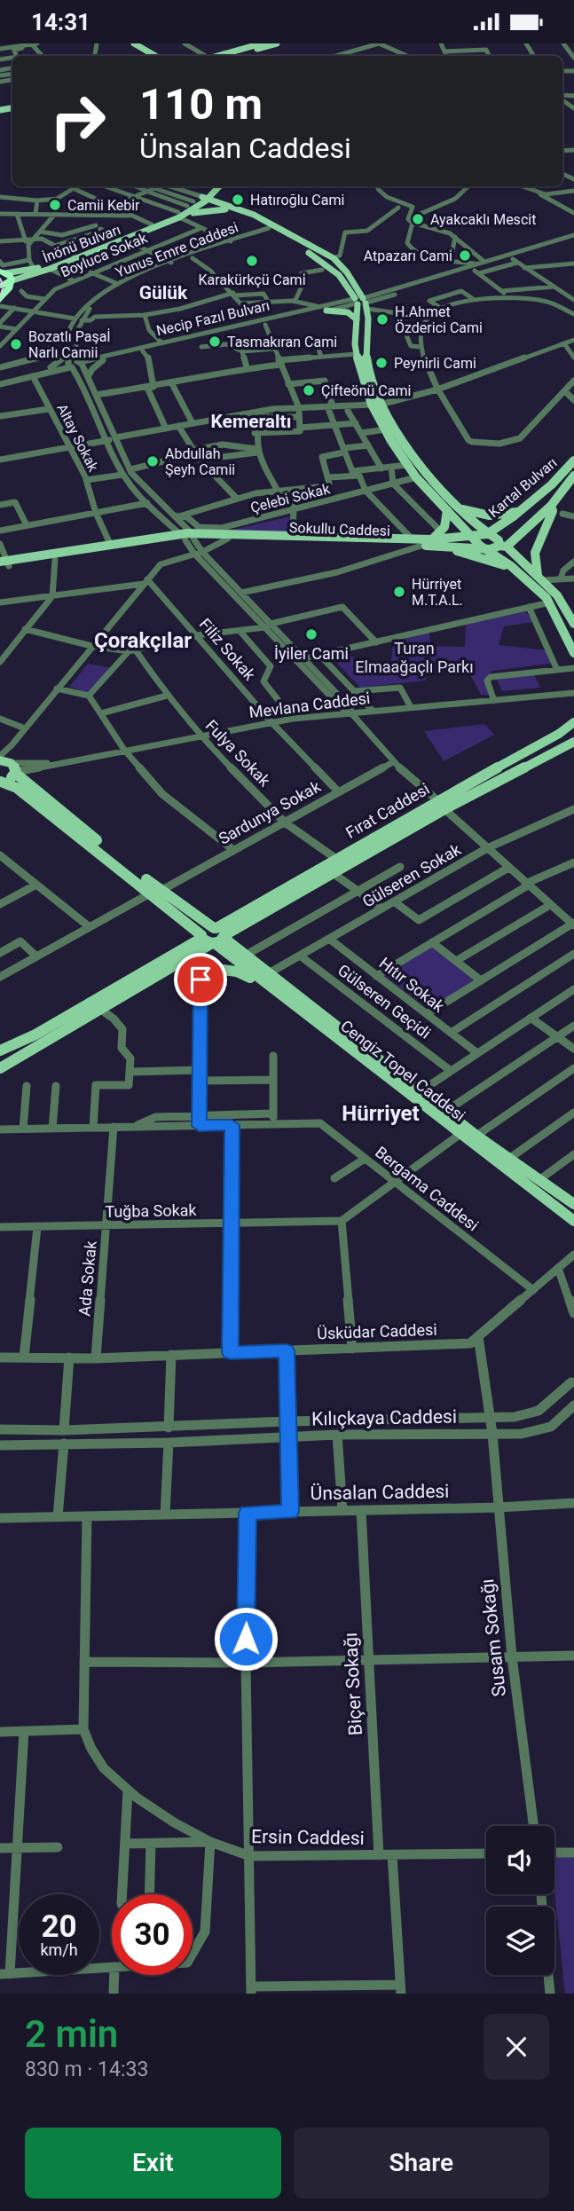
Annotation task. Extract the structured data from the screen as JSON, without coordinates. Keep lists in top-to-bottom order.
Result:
{
  "streets": {
    "main road": [
      "İnönü Bulvarı",
      "Kartal Bulvarı",
      "Sokullu Caddesi",
      "Fırat Caddesi",
      "Cengiz Topel Caddesi"
    ],
    "street": [
      "Yunus Emre Caddesi",
      "Boyluca Sokak",
      "Necip Fazıl Bulvarı",
      "Altay Sokak",
      "Çelebi Sokak",
      "Filiz Sokak",
      "Mevlana Caddesi",
      "Fulya Sokak",
      "Sardunya Sokak",
      "Gülseren Sokak",
      "Hıtır Sokak",
      "Gülseren Geçidi",
      "Bergama Caddesi",
      "Tuğba Sokak",
      "Ada Sokak",
      "Üsküdar Caddesi",
      "Kılıçkaya Caddesi",
      "Ünsalan Caddesi",
      "Susam Sokağı",
      "Biçer Sokağı",
      "Ersin Caddesi"
    ]
  },
  "crossings": [
    ["Altay Sokak", "Sokullu Caddesi"],
    ["Kartal Bulvarı", "Sokullu Caddesi"],
    ["Filiz Sokak", "Mevlana Caddesi"],
    ["Filiz Sokak", "Sardunya Sokak"],
    ["Mevlana Caddesi", "Fulya Sokak"],
    ["Mevlana Caddesi", "Cengiz Topel Caddesi"],
    ["Fulya Sokak", "Fırat Caddesi"],
    ["Fulya Sokak", "Sardunya Sokak"],
    ["Fırat Caddesi", "Cengiz Topel Caddesi"],
    ["Sardunya Sokak", "Cengiz Topel Caddesi"],
    ["Gülseren Sokak", "Hıtır Sokak"],
    ["Gülseren Sokak", "Gülseren Geçidi"],
    ["Gülseren Sokak", "Cengiz Topel Caddesi"],
    ["Bergama Caddesi", "Ada Sokak"],
    ["Bergama Caddesi", "Üsküdar Caddesi"],
    ["Tuğba Sokak", "Ada Sokak"],
    ["Ada Sokak", "Üsküdar Caddesi"],
    ["Üsküdar Caddesi", "Susam Sokağı"],
    ["Kılıçkaya Caddesi", "Susam Sokağı"],
    ["Ünsalan Caddesi", "Susam Sokağı"],
    ["Ünsalan Caddesi", "Biçer Sokağı"],
    ["Ünsalan Caddesi", "Ersin Caddesi"],
    ["Biçer Sokağı", "Ersin Caddesi"]
  ],
  "districts": [
    "Gülük",
    "Kemeraltı",
    "Çorakçılar",
    "Hürriyet"
  ],
  "parks": ["Turan Elmaağaçlı Parkı"],
  "places": [
    "Hatıroğlu Cami",
    "Camii Kebir",
    "Ayakcaklı Mescit",
    "Atpazarı Cami",
    "Karakürkçü Cami",
    "H.Ahmet Özderici Cami",
    "Tasmakıran Cami",
    "Bozatlı Paşaİ Narlı Camii",
    "Peynirli Cami",
    "Çifteönü Cami",
    "Abdullah Şeyh Camii",
    "Hürriyet M.T.A.L.",
    "İyiler Cami"
  ],
  "page": {
    "status": "14:31",
    "turn": ["110 m", "Ünsalan Caddesi"],
    "speed": "20 km/h",
    "limit": "30",
    "heading": ["2 min", "830 m · 14:33"],
    "buttons": ["Exit", "Share"]
  }
}
